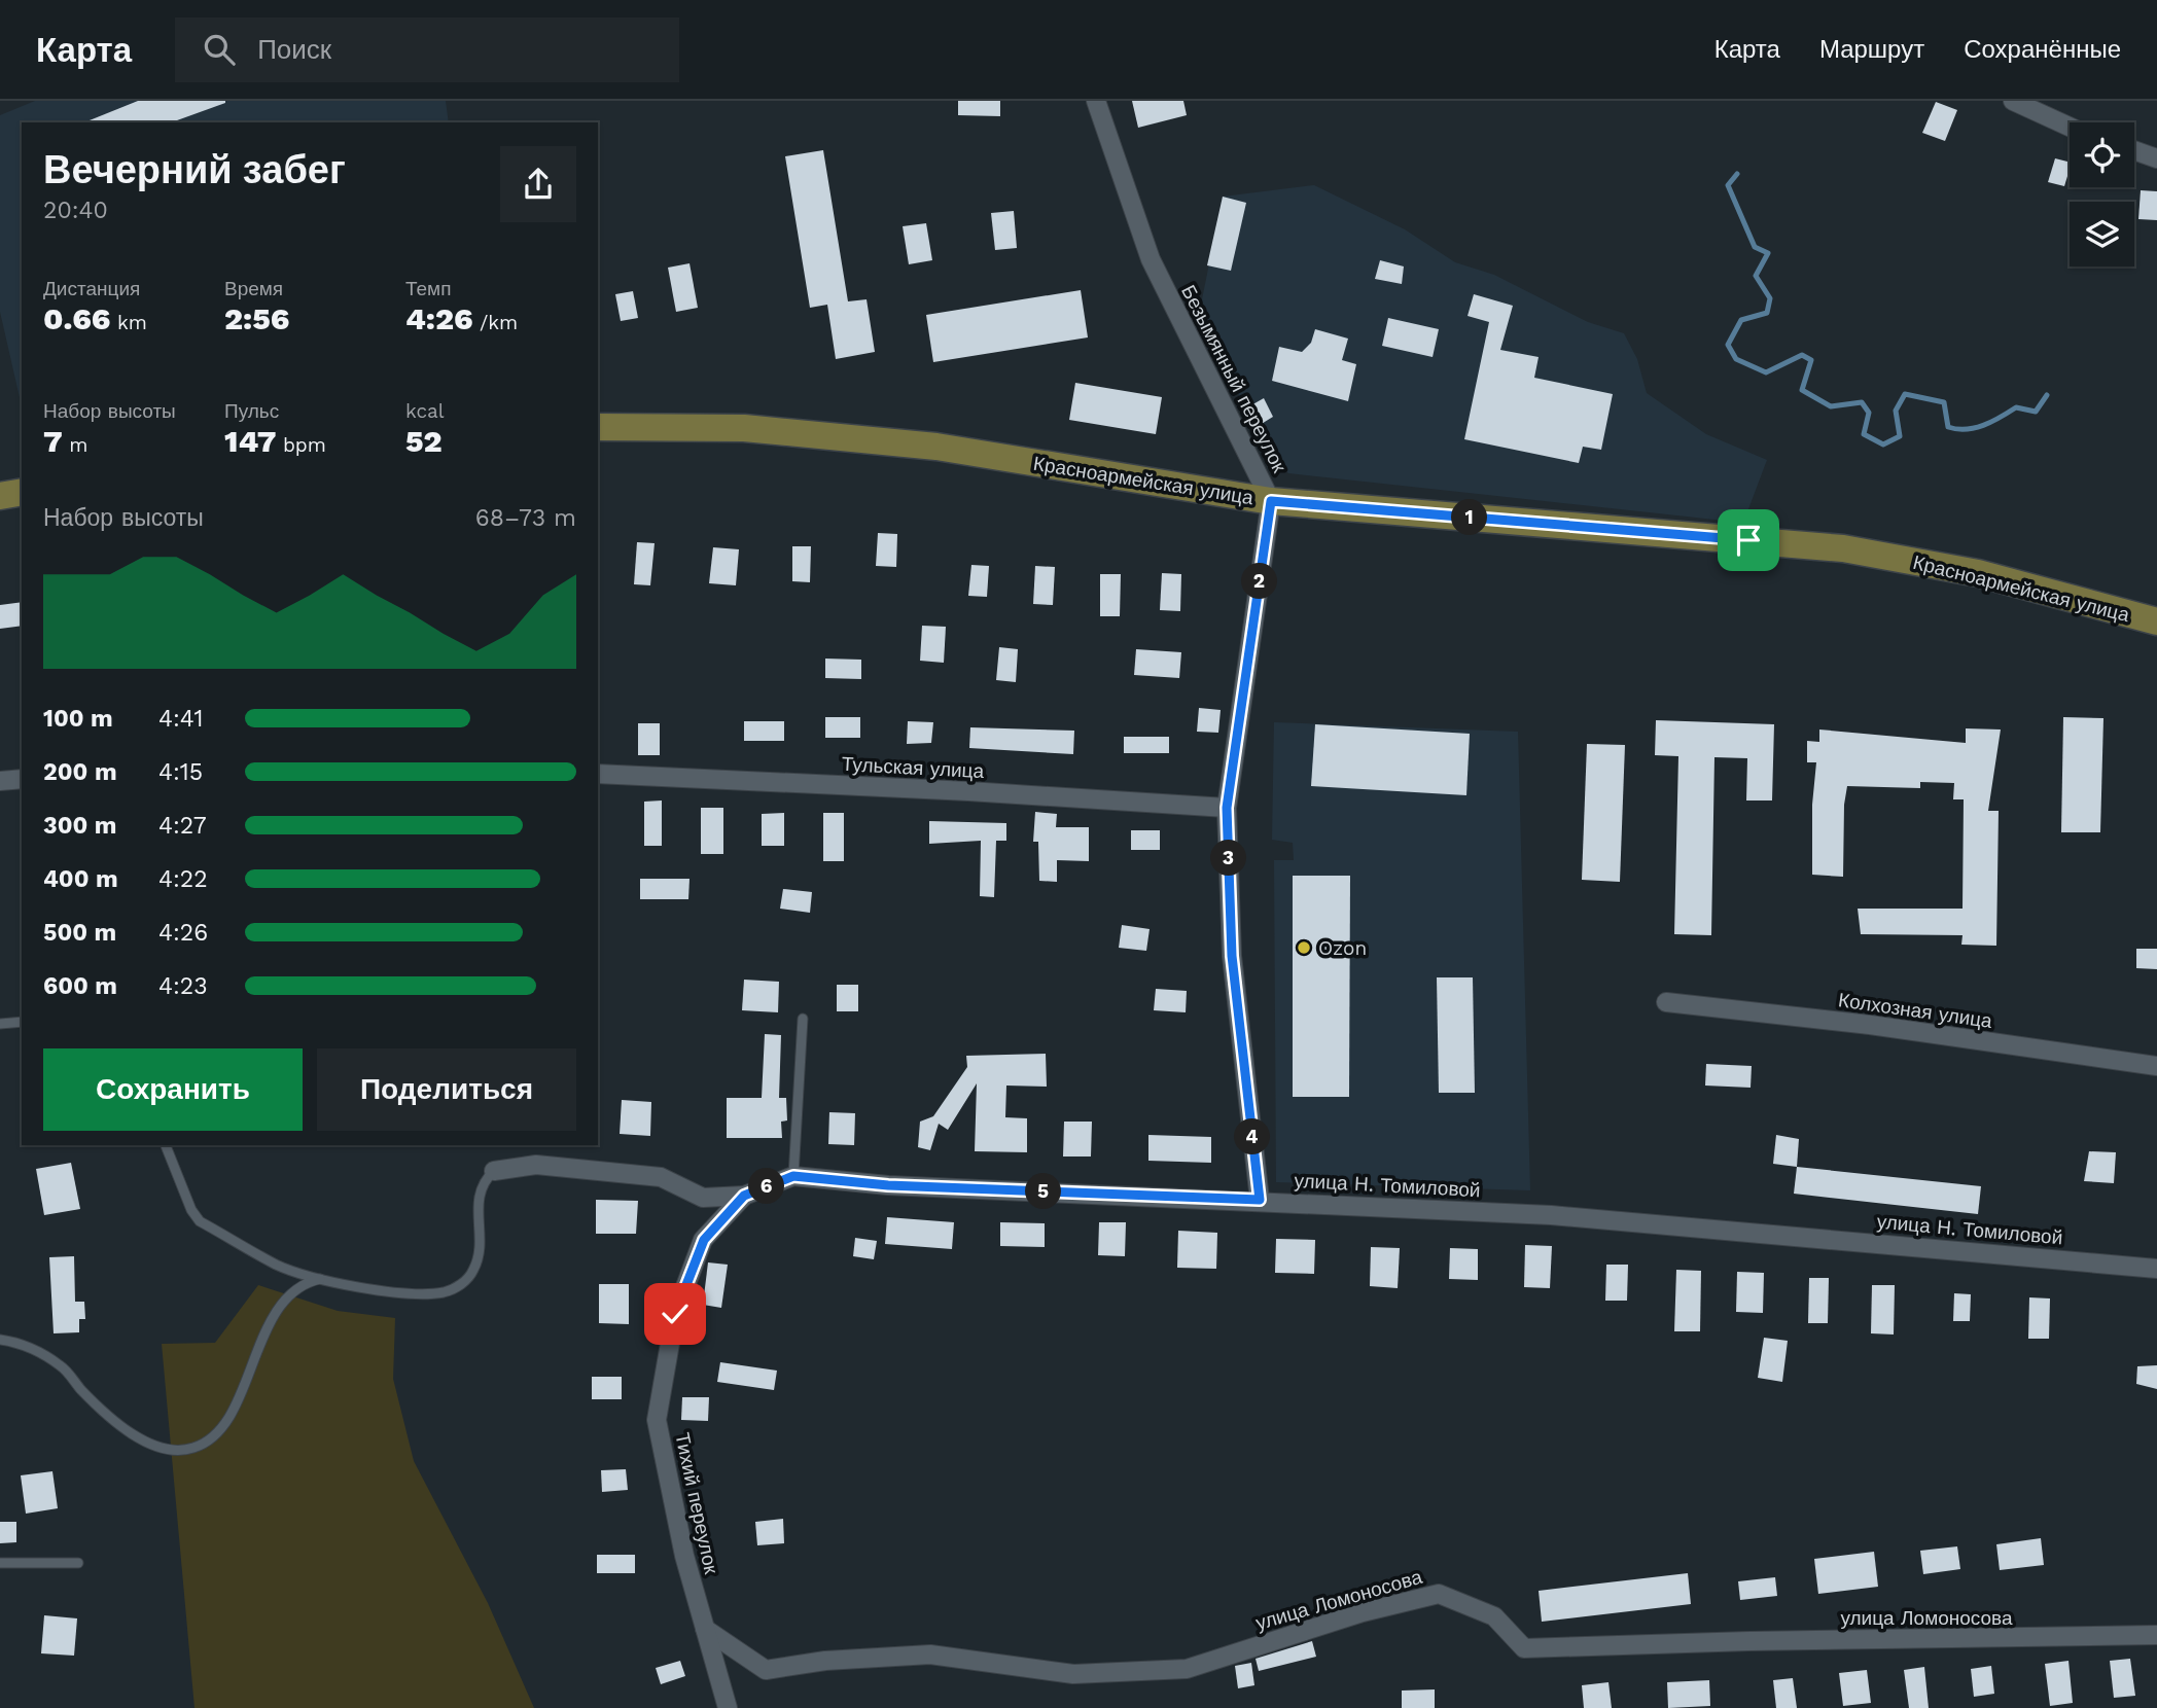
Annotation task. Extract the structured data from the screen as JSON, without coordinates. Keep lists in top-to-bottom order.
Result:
{
  "streets": {
    "main road": ["Красноармейская улица"],
    "street": [
      "Безымянный переулок",
      "Тульская улица",
      "Колхозная улица",
      "улица Н. Томиловой",
      "Тихий переулок",
      "улица Ломоносова"
    ]
  },
  "crossings": [
    ["Безымянный переулок", "Красноармейская улица"],
    ["Безымянный переулок", "Тульская улица"],
    ["Безымянный переулок", "улица Н. Томиловой"],
    ["улица Н. Томиловой", "Тихий переулок"],
    ["Тихий переулок", "улица Ломоносова"]
  ],
  "places": ["Ozon"],
  "page": {
    "header": "Карта",
    "search": "Поиск",
    "nav": ["Карта", "Маршрут", "Сохранённые"],
    "heading": ["Вечерний забег", "20:40"],
    "stats": [
      ["Дистанция", "0.66 km"],
      ["Время", "2:56"],
      ["Темп", "4:26 /km"],
      ["Набор высоты", "7 m"],
      ["Пульс", "147 bpm"],
      ["kcal", "52"]
    ],
    "chart": ["Набор высоты", "68–73 m"],
    "pins": [
      "1",
      "2",
      "3",
      "4",
      "6",
      "5"
    ],
    "list": [
      {
        "name": "100 m",
        "note": "4:41"
      },
      {
        "name": "200 m",
        "note": "4:15"
      },
      {
        "name": "300 m",
        "note": "4:27"
      },
      {
        "name": "400 m",
        "note": "4:22"
      },
      {
        "name": "500 m",
        "note": "4:26"
      },
      {
        "name": "600 m",
        "note": "4:23"
      }
    ],
    "buttons": ["Сохранить", "Поделиться"]
  }
}
